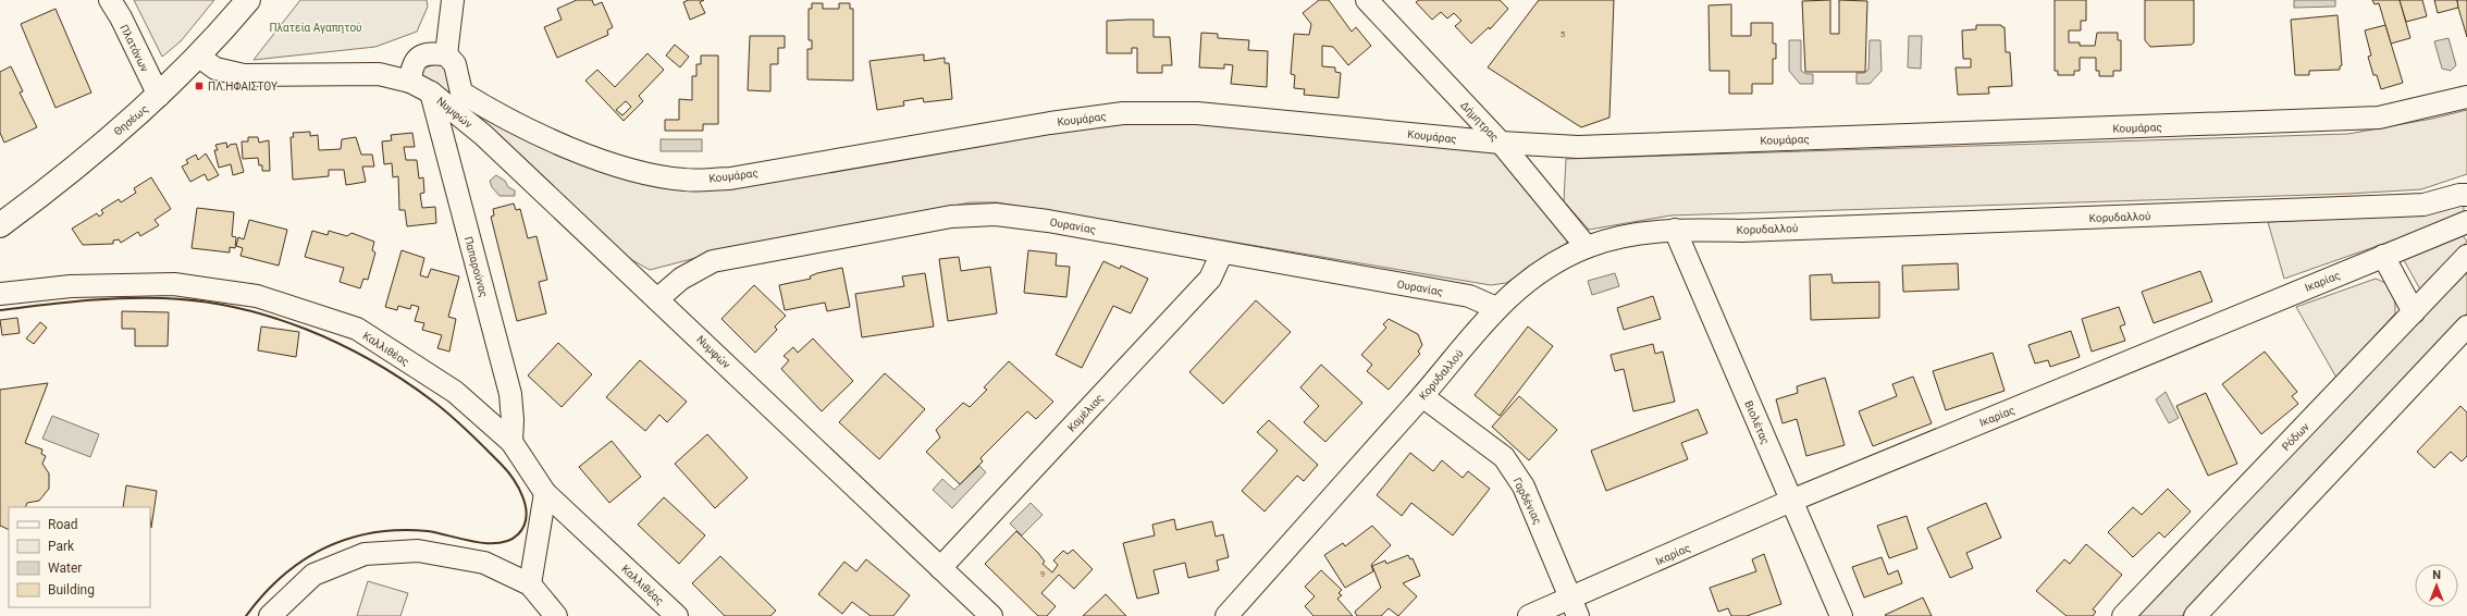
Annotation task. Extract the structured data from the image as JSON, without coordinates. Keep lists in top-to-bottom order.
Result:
{
  "streets": {
    "main road": ["Θησέως"],
    "street": [
      "Πλατάνων",
      "Νυμφών",
      "Κουμάρας",
      "Δήμητρας",
      "Κορυδαλλού",
      "Ουρανίας",
      "Παπαρούνας",
      "Ικαρίας",
      "Καλλιθέας",
      "Καμέλιας",
      "Βιολέτας",
      "Ρόδων",
      "Γαρδένιας"
    ]
  },
  "crossings": [
    ["Πλατάνων", "Θησέως"],
    ["Νυμφών", "Θησέως"],
    ["Νυμφών", "Ουρανίας"],
    ["Νυμφών", "Παπαρούνας"],
    ["Νυμφών", "Καμέλιας"],
    ["Κουμάρας", "Δήμητρας"],
    ["Δήμητρας", "Κορυδαλλού"],
    ["Κορυδαλλού", "Ουρανίας"],
    ["Κορυδαλλού", "Βιολέτας"],
    ["Κορυδαλλού", "Γαρδένιας"],
    ["Ουρανίας", "Καμέλιας"],
    ["Παπαρούνας", "Καλλιθέας"],
    ["Ικαρίας", "Βιολέτας"],
    ["Ικαρίας", "Γαρδένιας"]
  ],
  "parks": ["Πλατεία Αγαπητού"],
  "places": {
    "transit": ["ΠΛ.ΗΦΑΙΣΤΟΥ"]
  },
  "house_numbers": ["5", "9"],
  "legend": [
    "Road",
    "Park",
    "Water",
    "Building"
  ],
  "north": "top"
}
